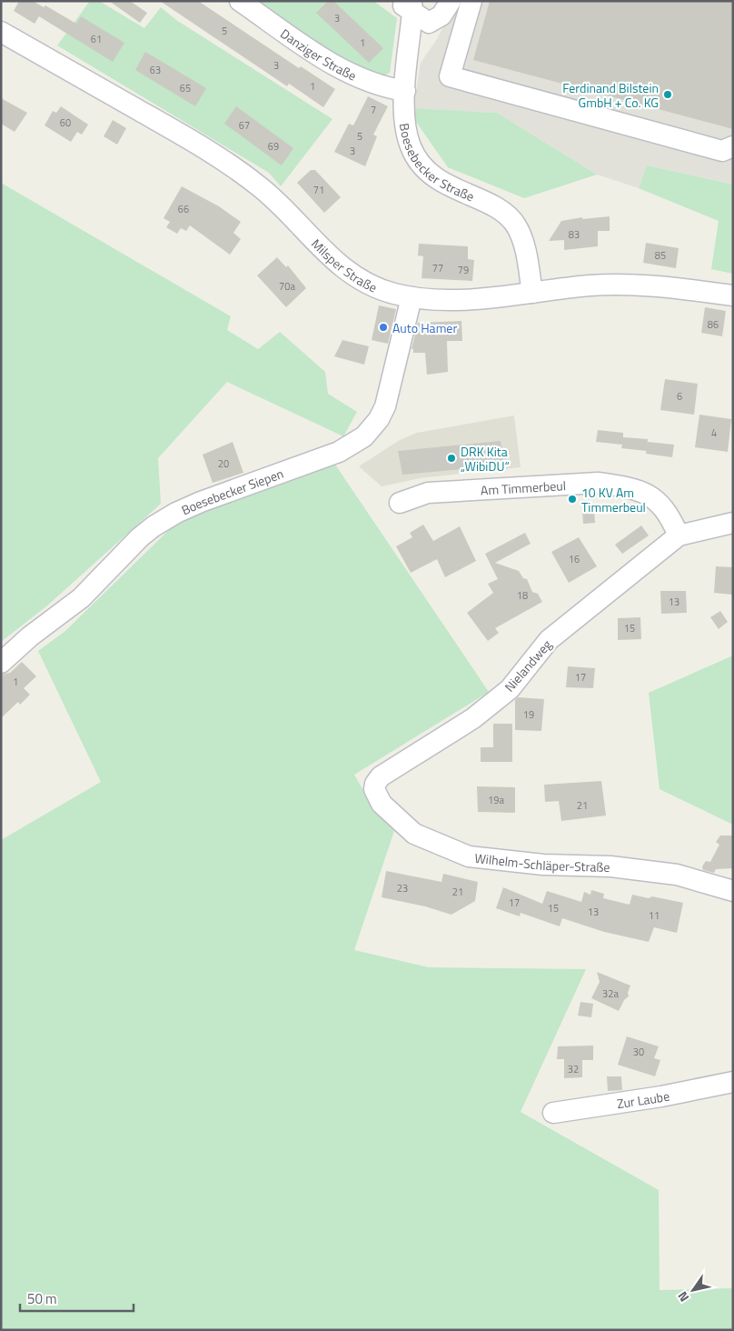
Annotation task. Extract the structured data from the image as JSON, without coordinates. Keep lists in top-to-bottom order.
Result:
{
  "streets": {
    "street": [
      "Danziger Straße",
      "Boesebecker Straße",
      "Milsper Straße",
      "Am Timmerbeul",
      "Boesebecker Siepen",
      "Nielandweg",
      "Wilhelm-Schläper-Straße",
      "Zur Laube"
    ]
  },
  "crossings": [
    ["Danziger Straße", "Boesebecker Straße"],
    ["Boesebecker Straße", "Milsper Straße"],
    ["Milsper Straße", "Boesebecker Siepen"],
    ["Am Timmerbeul", "Nielandweg"],
    ["Nielandweg", "Wilhelm-Schläper-Straße"]
  ],
  "places": [
    "Ferdinand Bilstein GmbH + Co. KG",
    "Auto Hamer",
    "DRK Kita „WibiDU“",
    "10 KV Am Timmerbeul"
  ],
  "house_numbers": [
    "3",
    "5",
    "61",
    "1",
    "3",
    "63",
    "1",
    "65",
    "7",
    "60",
    "67",
    "5",
    "69",
    "3",
    "71",
    "66",
    "83",
    "85",
    "77",
    "79",
    "70a",
    "86",
    "6",
    "4",
    "20",
    "16",
    "18",
    "13",
    "15",
    "17",
    "1",
    "19",
    "19a",
    "21",
    "23",
    "21",
    "17",
    "15",
    "13",
    "11",
    "32a",
    "30",
    "32"
  ],
  "scale_bar": "50 m",
  "north": "bottom left"
}
